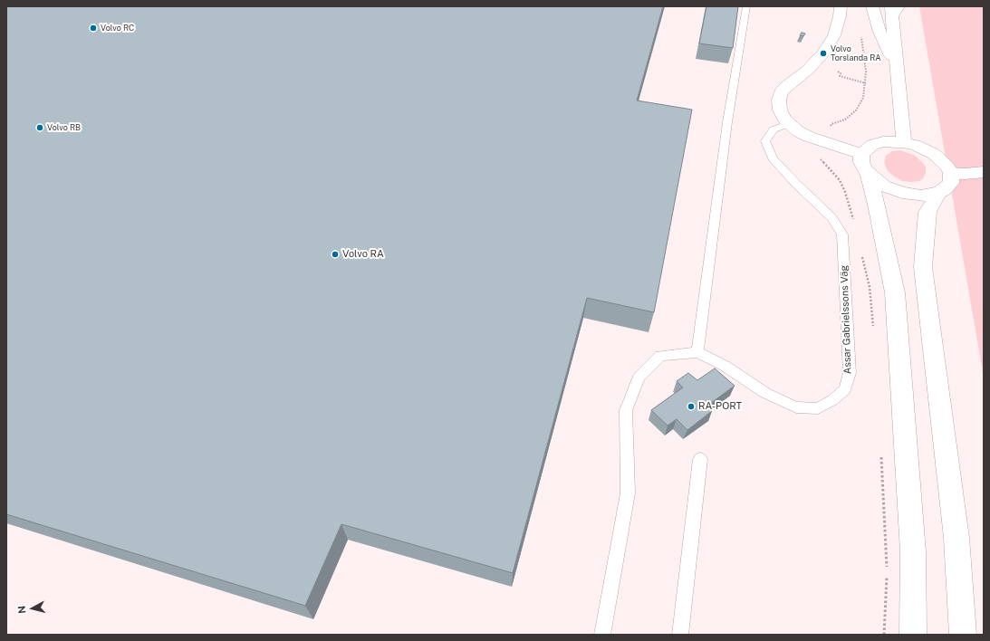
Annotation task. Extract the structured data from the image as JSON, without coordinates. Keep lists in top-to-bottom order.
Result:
{
  "streets": {
    "lane": ["Assar Gabrielssons Väg"]
  },
  "places": [
    "Volvo RC",
    "Volvo Torslanda RA",
    "Volvo RB",
    "Volvo RA",
    "RA-PORT"
  ],
  "north": "left"
}
